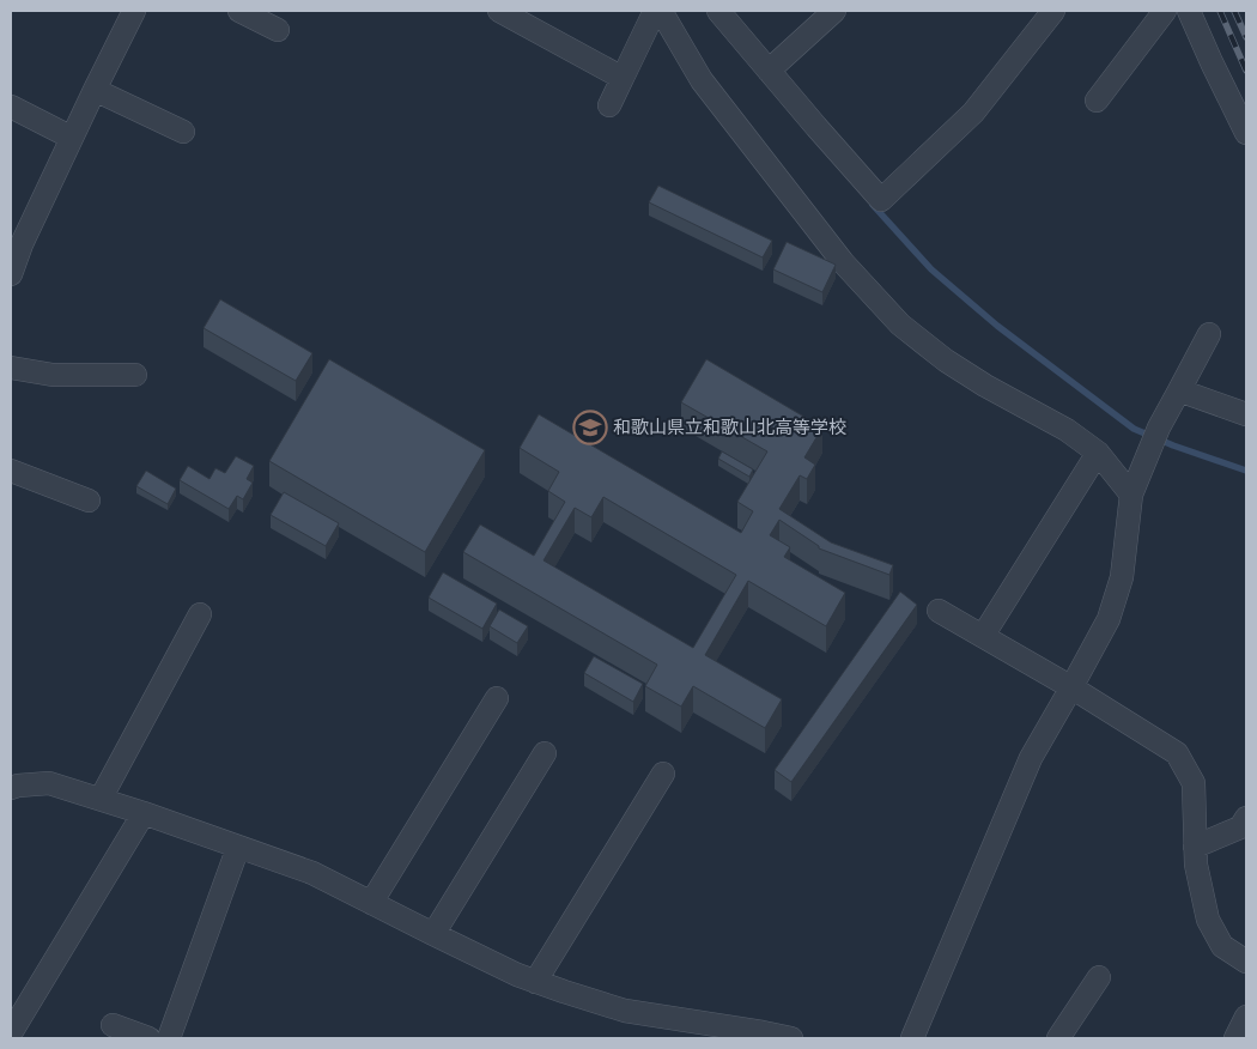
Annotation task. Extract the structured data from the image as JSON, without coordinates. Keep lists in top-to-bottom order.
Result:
{
  "places": {
    "school or university": ["和歌山県立和歌山北高等学校"]
  }
}
